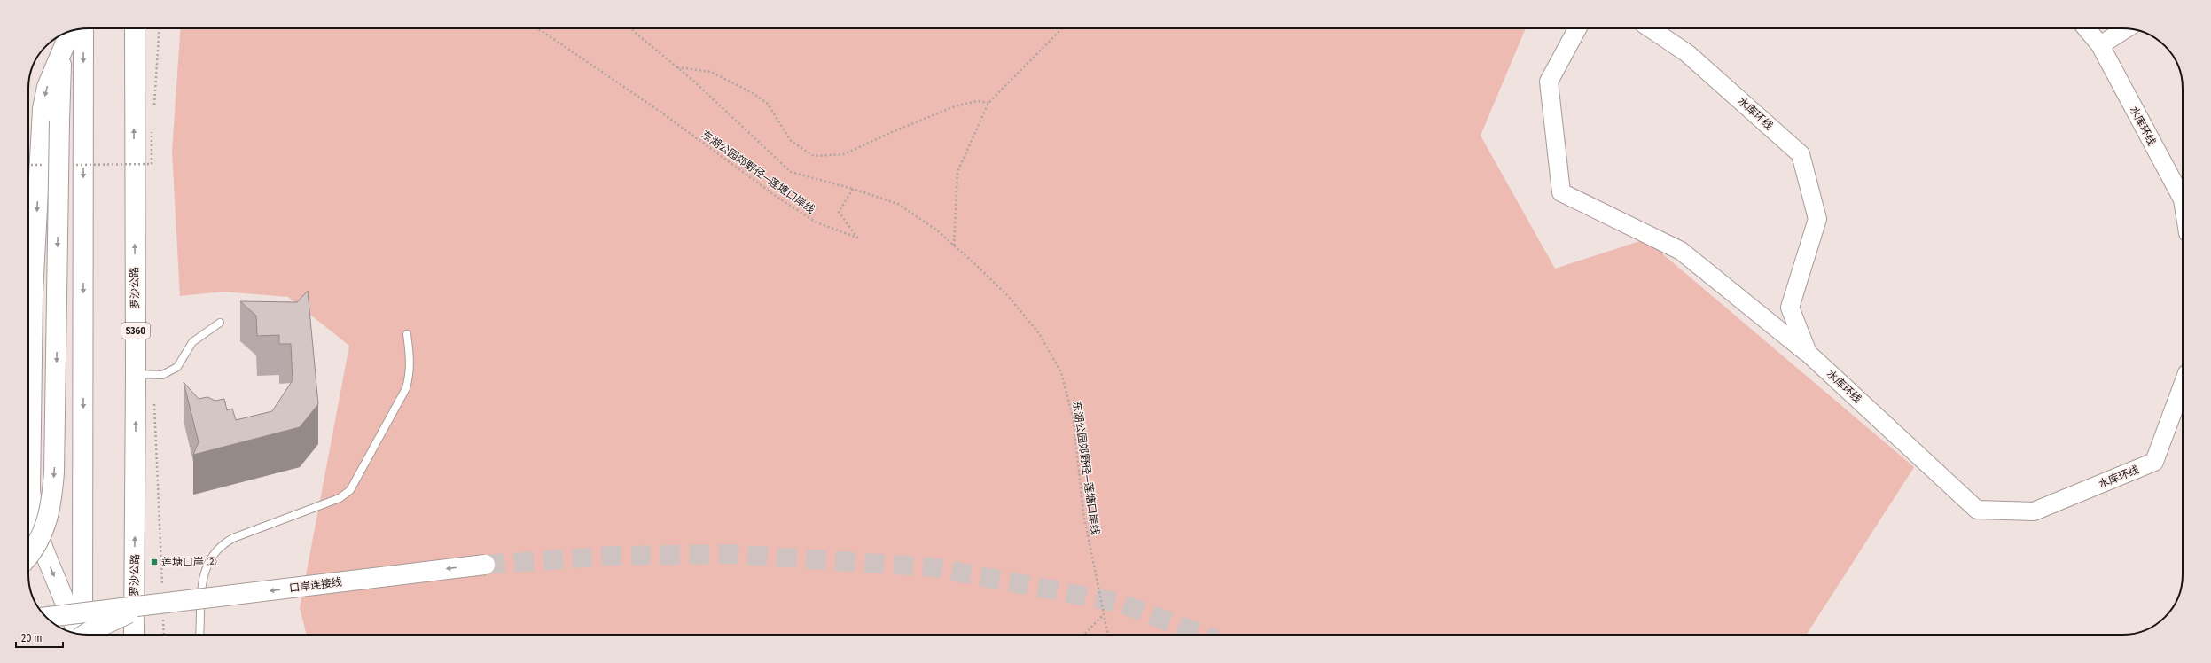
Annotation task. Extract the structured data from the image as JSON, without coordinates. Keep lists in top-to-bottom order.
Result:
{
  "streets": {
    "highway": ["罗沙公路", "S360", "口岸连接线"],
    "street": ["水库环线"],
    "path": ["东湖公园郊野径—莲塘口岸线"]
  },
  "one_way": ["口岸连接线"],
  "places": {
    "transit": ["莲塘口岸 ②"]
  },
  "scale_bar": "20 m"
}
